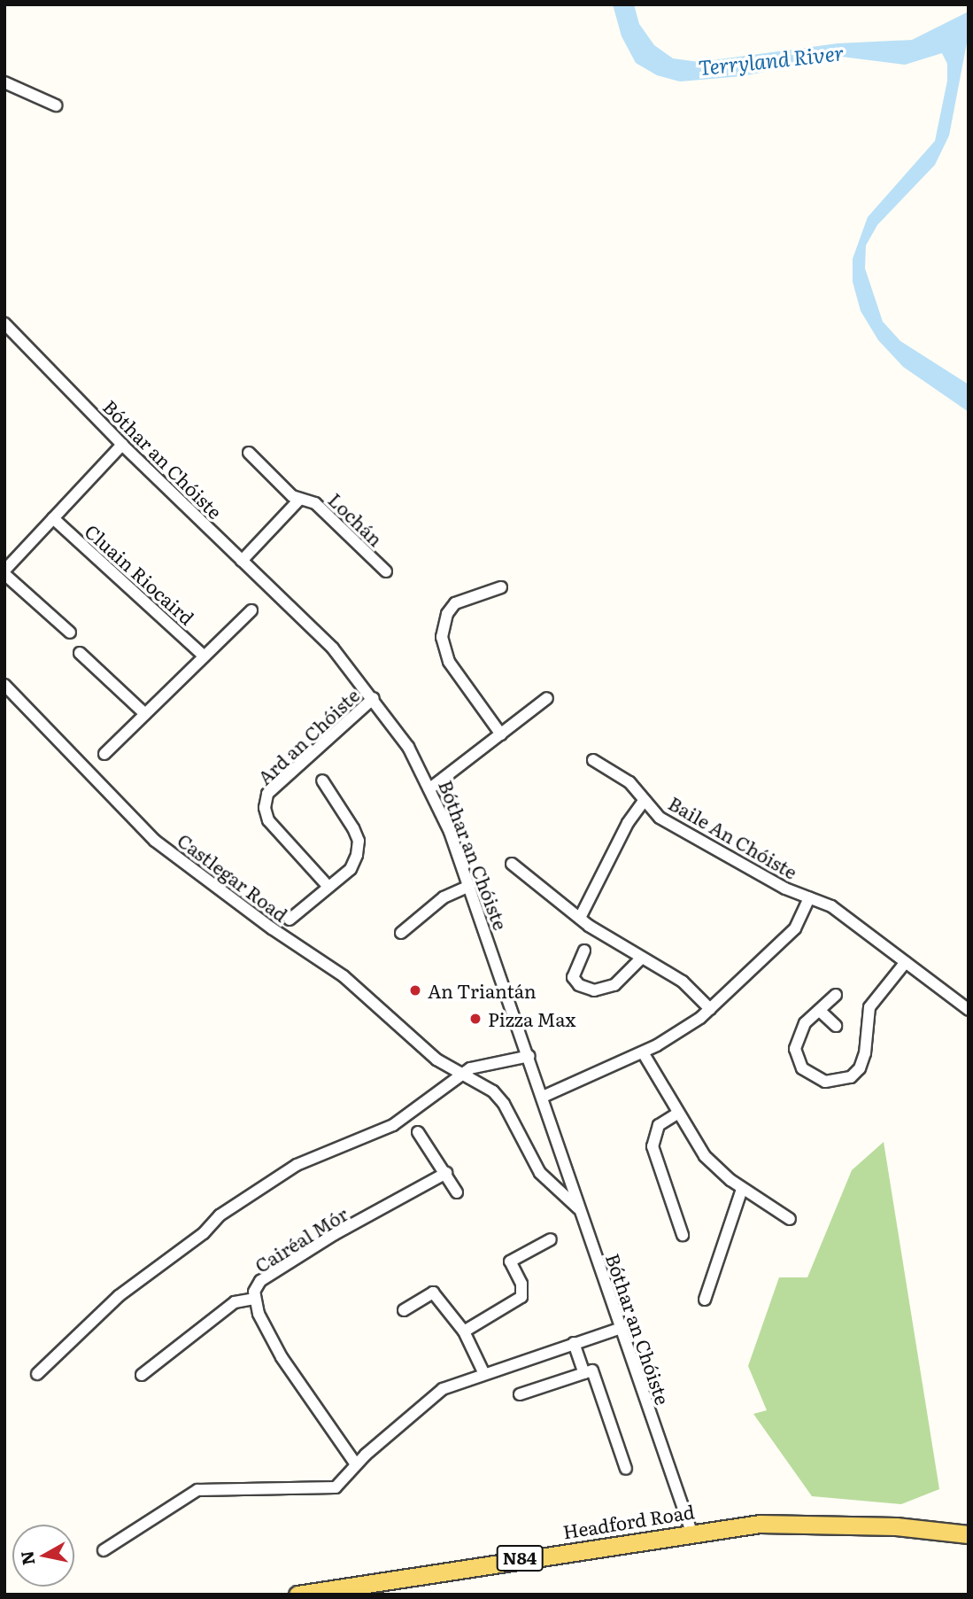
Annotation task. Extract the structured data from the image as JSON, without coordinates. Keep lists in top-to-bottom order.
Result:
{
  "streets": {
    "main road": ["Headford Road", "N84"],
    "street": [
      "Bóthar an Chóiste",
      "Lochán",
      "Cluain Riocaird",
      "Ard an Chóiste",
      "Baile An Chóiste",
      "Castlegar Road",
      "Cairéal Mór"
    ]
  },
  "crossings": [
    ["Bóthar an Chóiste", "Lochán"],
    ["Bóthar an Chóiste", "Ard an Chóiste"],
    ["Bóthar an Chóiste", "Baile An Chóiste"],
    ["Bóthar an Chóiste", "Castlegar Road"],
    ["Bóthar an Chóiste", "Headford Road"]
  ],
  "water": ["Terryland River"],
  "places": ["An Triantán", "Pizza Max"],
  "north": "left"
}
